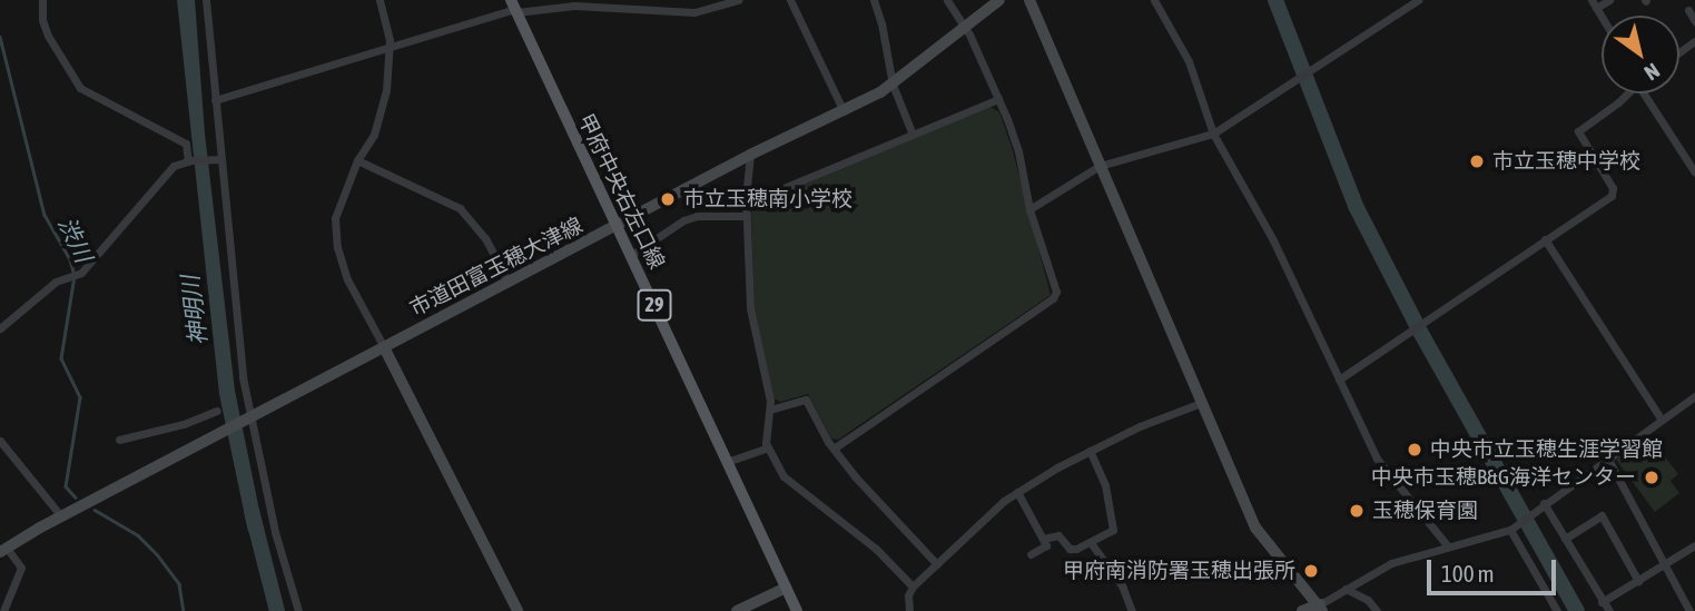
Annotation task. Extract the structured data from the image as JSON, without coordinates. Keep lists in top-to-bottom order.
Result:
{
  "streets": {
    "main road": ["甲府中央右左口線", "29"],
    "street": ["市道田富玉穂大津線"]
  },
  "crossings": [
    ["甲府中央右左口線", "市道田富玉穂大津線"]
  ],
  "water": ["渋川", "神明川"],
  "places": [
    "市立玉穂中学校",
    "市立玉穂南小学校",
    "中央市立玉穂生涯学習館",
    "中央市玉穂B&G海洋センター",
    "玉穂保育園",
    "甲府南消防署玉穂出張所"
  ],
  "scale_bar": "100 m",
  "north": "bottom right"
}
